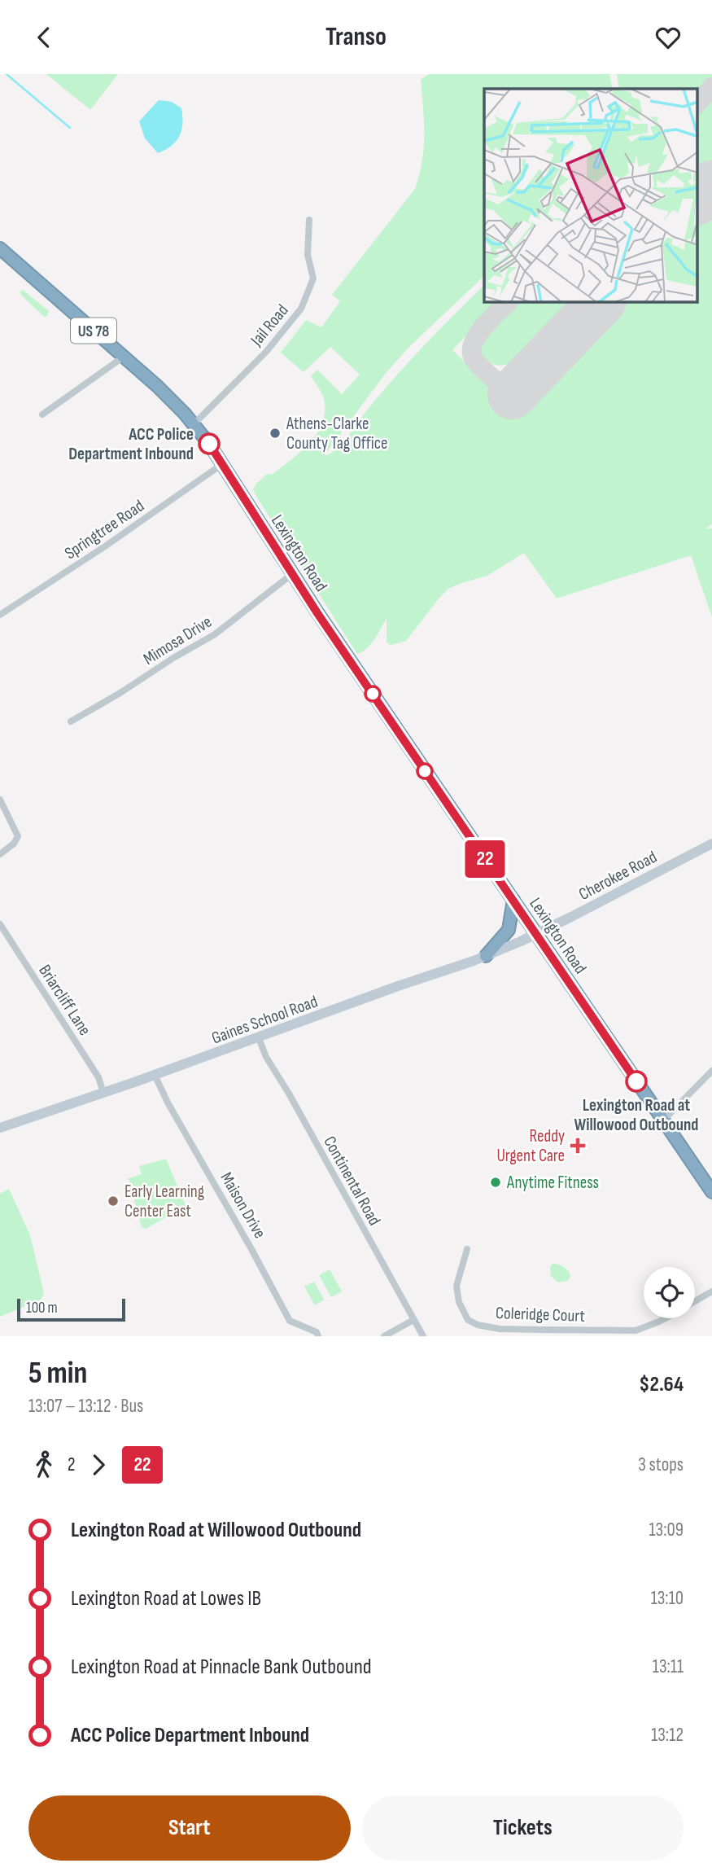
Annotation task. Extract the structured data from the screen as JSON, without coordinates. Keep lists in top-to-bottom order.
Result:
{
  "streets": {
    "highway": ["US 78", "Lexington Road"],
    "main road": ["Cherokee Road", "Gaines School Road"],
    "street": [
      "Jail Road",
      "Springtree Road",
      "Mimosa Drive",
      "Briarcliff Lane",
      "Continental Road",
      "Maison Drive",
      "Coleridge Court"
    ]
  },
  "crossings": [
    ["Jail Road", "Lexington Road"],
    ["US 78", "Lexington Road"],
    ["Springtree Road", "Lexington Road"],
    ["Lexington Road", "Mimosa Drive"],
    ["Lexington Road", "Cherokee Road"],
    ["Lexington Road", "Gaines School Road"],
    ["Cherokee Road", "Gaines School Road"],
    ["Briarcliff Lane", "Gaines School Road"],
    ["Gaines School Road", "Continental Road"],
    ["Gaines School Road", "Maison Drive"]
  ],
  "places": {
    "other": [
      "Athens-Clarke County Tag Office",
      "ACC Police Department Inbound",
      "Lexington Road at Willowood Outbound",
      "Anytime Fitness",
      "Early Learning Center East"
    ],
    "health": ["Reddy Urgent Care"]
  },
  "lines": ["bus line 22"],
  "scale_bar": "100 m",
  "page": {
    "header": "Transo",
    "on_map": "22",
    "scale": "100 m",
    "heading": ["5 min", "13:07 – 13:12 · Bus", "$2.64"],
    "legs": ["2", "22", "3 stops"],
    "list": [
      {
        "name": "Lexington Road at Willowood Outbound",
        "value": "13:09"
      },
      {
        "name": "Lexington Road at Lowes IB",
        "value": "13:10"
      },
      {
        "name": "Lexington Road at Pinnacle Bank Outbound",
        "value": "13:11"
      },
      {
        "name": "ACC Police Department Inbound",
        "value": "13:12"
      }
    ],
    "buttons": ["Start", "Tickets"]
  }
}
